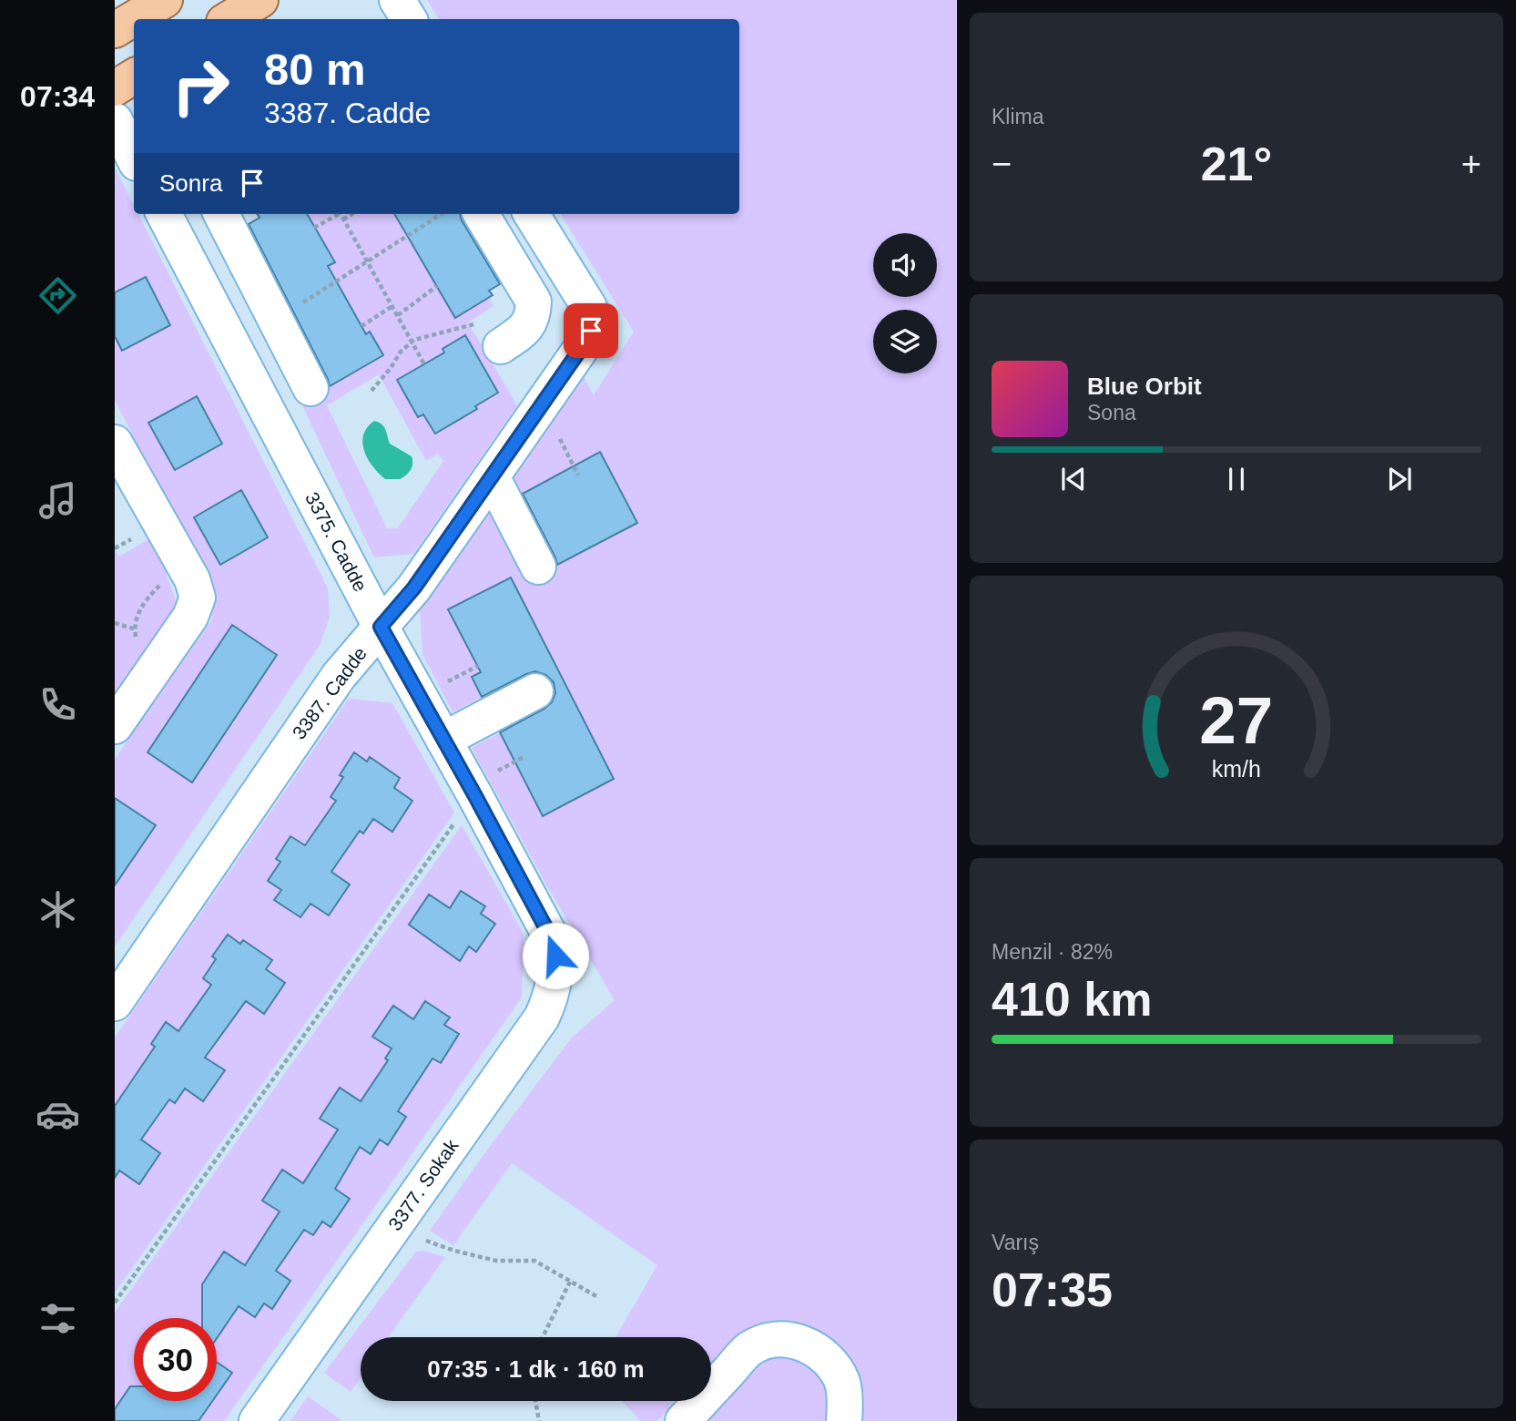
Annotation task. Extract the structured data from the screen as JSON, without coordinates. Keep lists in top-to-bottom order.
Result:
{
  "streets": {
    "street": ["3375. Cadde", "3387. Cadde", "3377. Sokak"]
  },
  "crossings": [
    ["3375. Cadde", "3387. Cadde"],
    ["3375. Cadde", "3377. Sokak"]
  ],
  "page": {
    "tabs": "07:34",
    "tile": [
      "Klima",
      ["Menzil · 82%", "410 km"],
      ["Varış", "07:35"]
    ],
    "turn": ["80 m", "3387. Cadde"],
    "heat": ["−", "21°", "+"],
    "then": "Sonra",
    "song": ["Blue Orbit", "Sona"],
    "limit": "30",
    "trip": "07:35 · 1 dk · 160 m",
    "gauge": ["27", "km/h"]
  }
}
